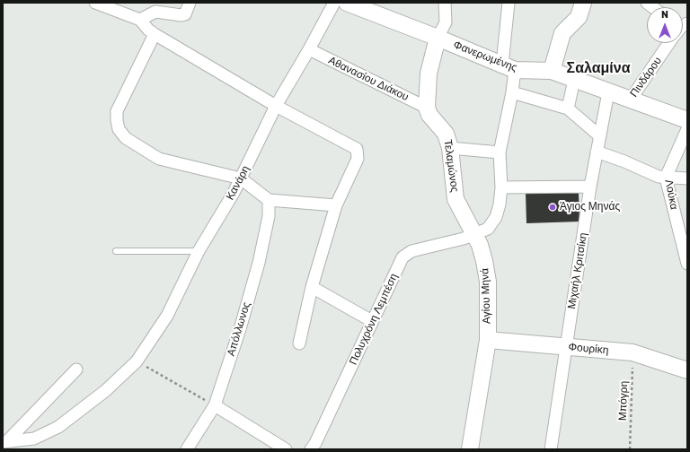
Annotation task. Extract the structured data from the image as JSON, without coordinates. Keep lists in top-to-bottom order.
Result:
{
  "streets": {
    "main road": [
      "Φανερωμένης",
      "Τελαμώνος",
      "Αγίου Μηνά",
      "Φουρίκη"
    ],
    "street": [
      "Πινδάρου",
      "Αθανασίου Διάκου",
      "Κανάρη",
      "Λούκα",
      "Μιχαήλ Κριτσίκη",
      "Πολυχρόνη Λεμπέση",
      "Απόλλωνος"
    ],
    "path": ["Μπόγρη"]
  },
  "crossings": [
    ["Φανερωμένης", "Πινδάρου"],
    ["Φανερωμένης", "Μιχαήλ Κριτσίκη"],
    ["Αθανασίου Διάκου", "Τελαμώνος"],
    ["Αθανασίου Διάκου", "Κανάρη"],
    ["Τελαμώνος", "Αγίου Μηνά"],
    ["Τελαμώνος", "Πολυχρόνη Λεμπέση"],
    ["Μιχαήλ Κριτσίκη", "Φουρίκη"],
    ["Αγίου Μηνά", "Πολυχρόνη Λεμπέση"],
    ["Αγίου Μηνά", "Φουρίκη"],
    ["Φουρίκη", "Μπόγρη"]
  ],
  "districts": ["Σαλαμίνα"],
  "places": ["Άγιος Μηνάς"],
  "north": "top"
}
